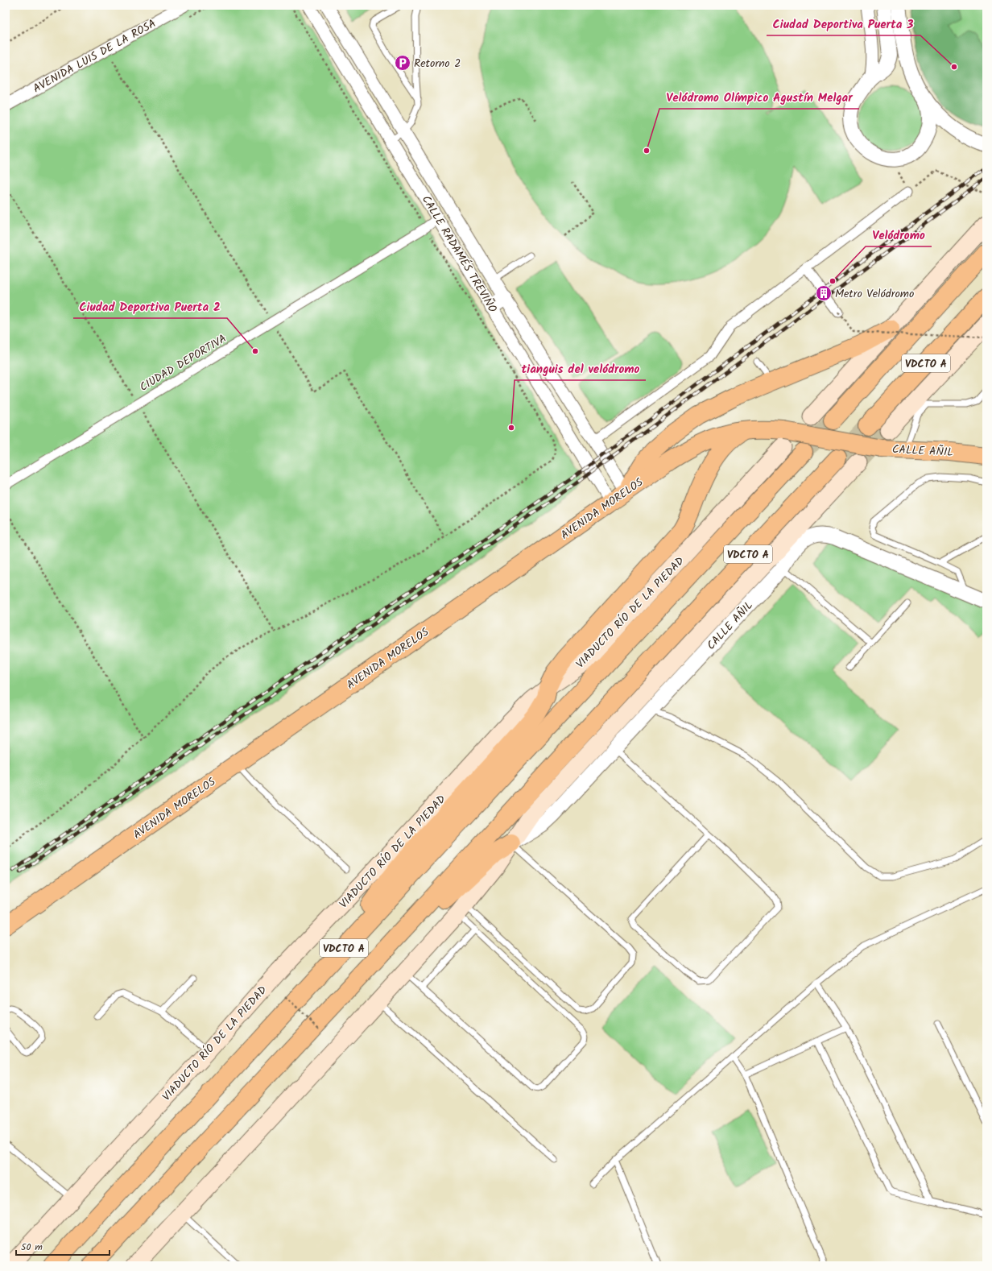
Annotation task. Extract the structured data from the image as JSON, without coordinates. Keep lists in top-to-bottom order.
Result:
{
  "streets": {
    "main road": [
      "VDCTO A",
      "CALLE AÑIL",
      "AVENIDA MORELOS",
      "VIADUCTO RÍO DE LA PIEDAD"
    ],
    "street": ["AVENIDA LUIS DE LA ROSA", "CALLE RADAMÉS TREVIÑO", "CIUDAD DEPORTIVA"]
  },
  "crossings": [
    ["CALLE RADAMÉS TREVIÑO", "CIUDAD DEPORTIVA"],
    ["CALLE RADAMÉS TREVIÑO", "AVENIDA MORELOS"],
    ["CALLE AÑIL", "AVENIDA MORELOS"],
    ["CALLE AÑIL", "VIADUCTO RÍO DE LA PIEDAD"],
    ["AVENIDA MORELOS", "VIADUCTO RÍO DE LA PIEDAD"]
  ],
  "places": {
    "parking": ["Retorno 2"],
    "other": [
      "Ciudad Deportiva Puerta 3",
      "Velódromo Olímpico Agustín Melgar",
      "Velódromo",
      "Ciudad Deportiva Puerta 2",
      "tianguis del velódromo"
    ],
    "building": ["Metro Velódromo"]
  },
  "scale_bar": "50 m"
}
